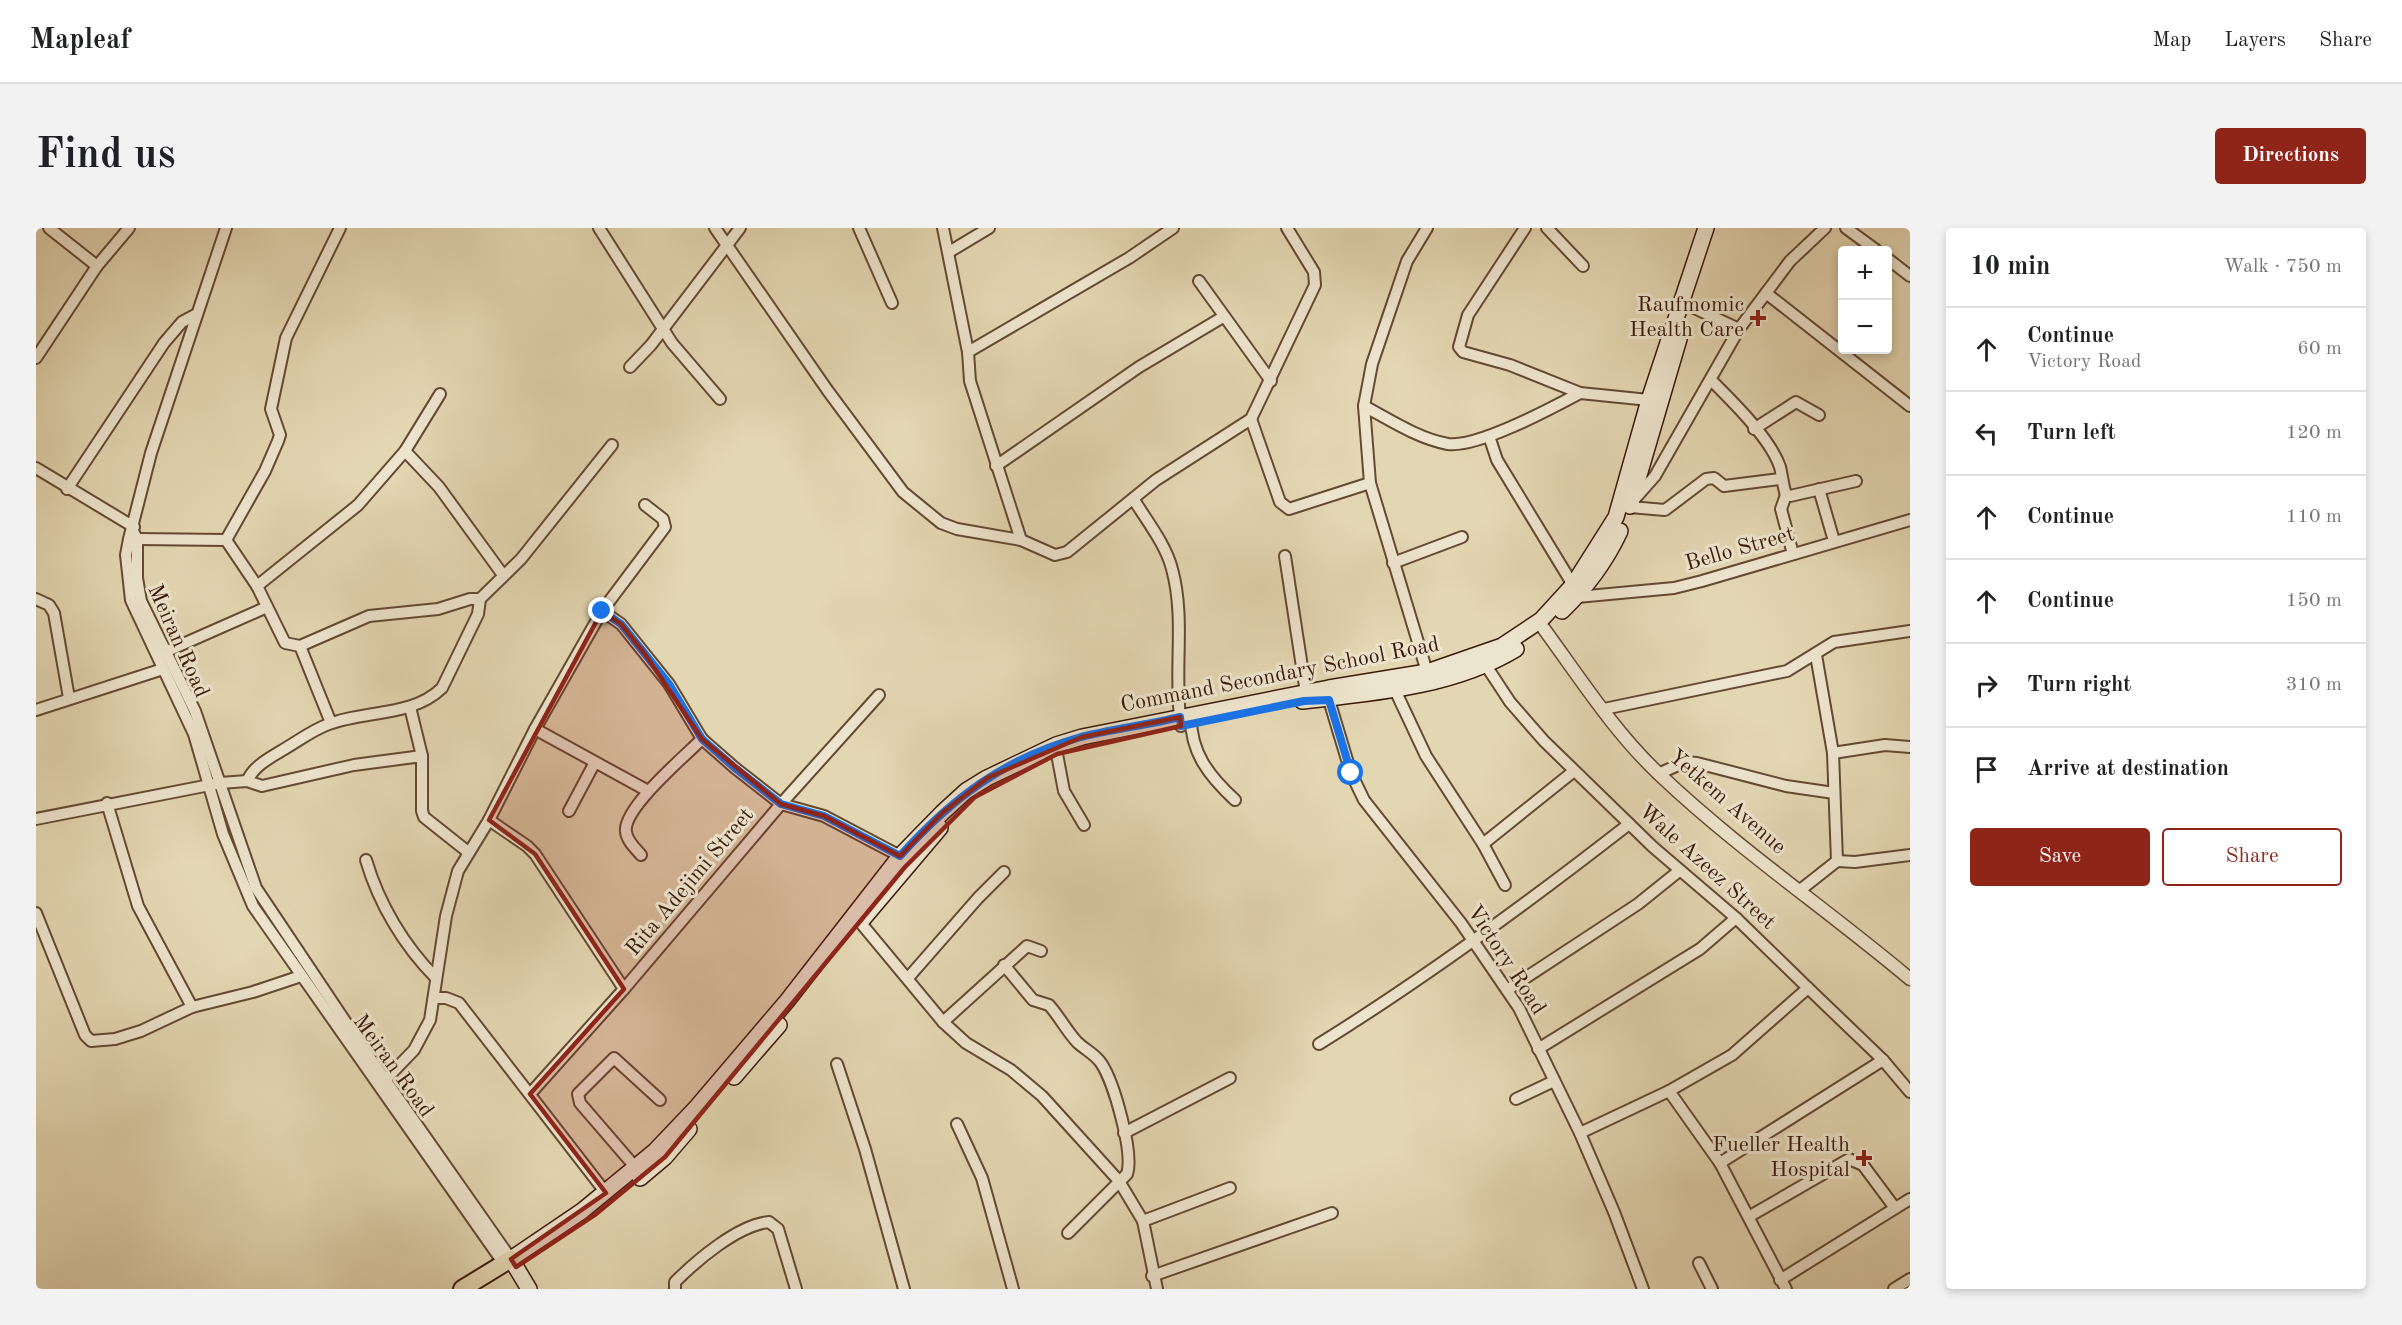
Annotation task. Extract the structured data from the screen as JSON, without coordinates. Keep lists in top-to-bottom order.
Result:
{
  "streets": {
    "main road": ["Meiran Road", "Command Secondary School Road"],
    "street": [
      "Bello Street",
      "Yetkem Avenue",
      "Wale Azeez Street",
      "Rita Adejimi Street",
      "Victory Road"
    ]
  },
  "crossings": [
    ["Bello Street", "Command Secondary School Road"],
    ["Command Secondary School Road", "Yetkem Avenue"],
    ["Command Secondary School Road", "Wale Azeez Street"],
    ["Command Secondary School Road", "Victory Road"]
  ],
  "places": {
    "health": ["Raufmomic Health Care", "Fueller Health Hospital"]
  },
  "page": {
    "header": "Mapleaf",
    "nav": ["Map", "Layers", "Share"],
    "buttons": [
      "Directions",
      ["Save", "Share"]
    ],
    "title": "Find us",
    "heading": ["10 min", "Walk · 750 m"],
    "map_buttons": ["+", "−"],
    "list": [
      ["Continue", "Victory Road", "60 m"],
      ["Turn left", "120 m"],
      ["Continue", "110 m"],
      ["Continue", "150 m"],
      ["Turn right", "310 m"],
      "Arrive at destination"
    ]
  }
}
